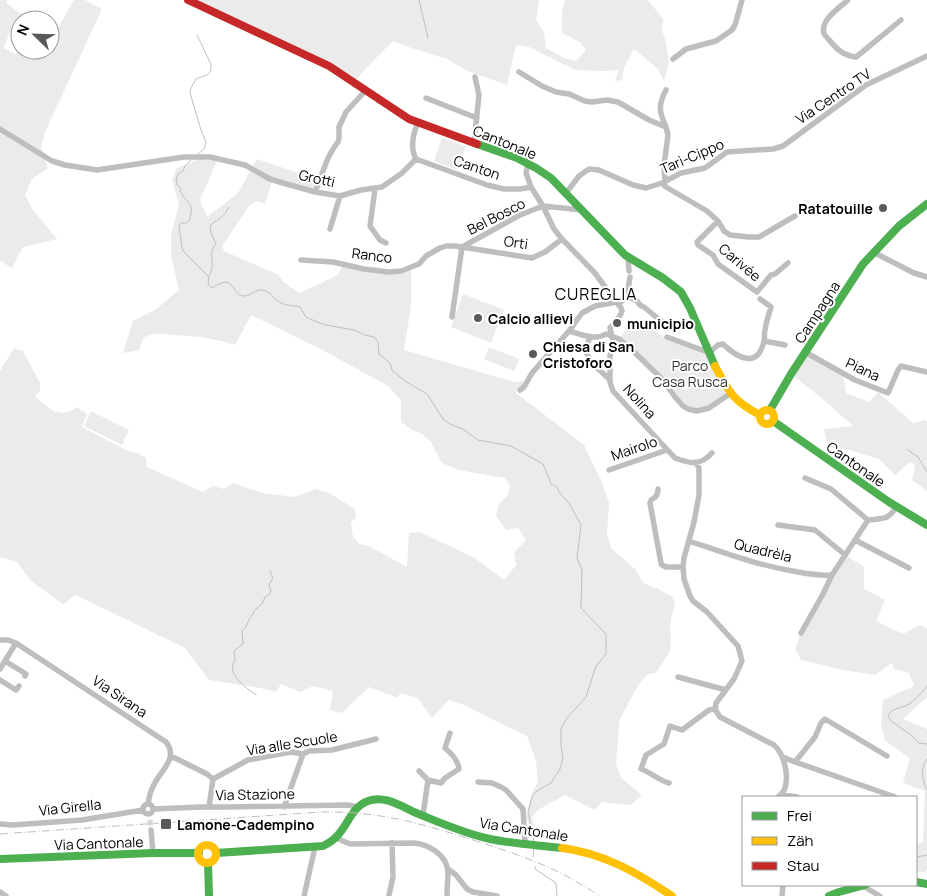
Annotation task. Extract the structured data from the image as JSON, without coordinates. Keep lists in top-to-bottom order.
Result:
{
  "streets": {
    "street": [
      "Via Centro TV",
      "Cantonale",
      "Tarì-Cippo",
      "Canton",
      "Grotti",
      "Bel Bosco",
      "Orti",
      "Ranco",
      "Carivée",
      "Campagna",
      "Piana",
      "Nolina",
      "Mairolo",
      "Quadrèla",
      "Via Sirana",
      "Via alle Scuole",
      "Via Stazione",
      "Via Girella",
      "Via Cantonale"
    ]
  },
  "crossings": [
    ["Via Centro TV", "Tarì-Cippo"],
    ["Cantonale", "Tarì-Cippo"],
    ["Cantonale", "Bel Bosco"],
    ["Cantonale", "Campagna"],
    ["Canton", "Grotti"],
    ["Bel Bosco", "Orti"],
    ["Bel Bosco", "Ranco"],
    ["Orti", "Ranco"],
    ["Campagna", "Piana"],
    ["Nolina", "Mairolo"],
    ["Via Stazione", "Via Girella"],
    ["Via Stazione", "Via Cantonale"]
  ],
  "districts": ["CUREGLIA"],
  "parks": ["Parco Casa Rusca"],
  "places": {
    "other": [
      "Ratatouille",
      "Calcio allievi",
      "municipio",
      "Chiesa di San Cristoforo"
    ],
    "transit": ["Lamone-Cadempino"]
  },
  "legend": ["Frei", "Zäh", "Stau"],
  "north": "top left"
}
